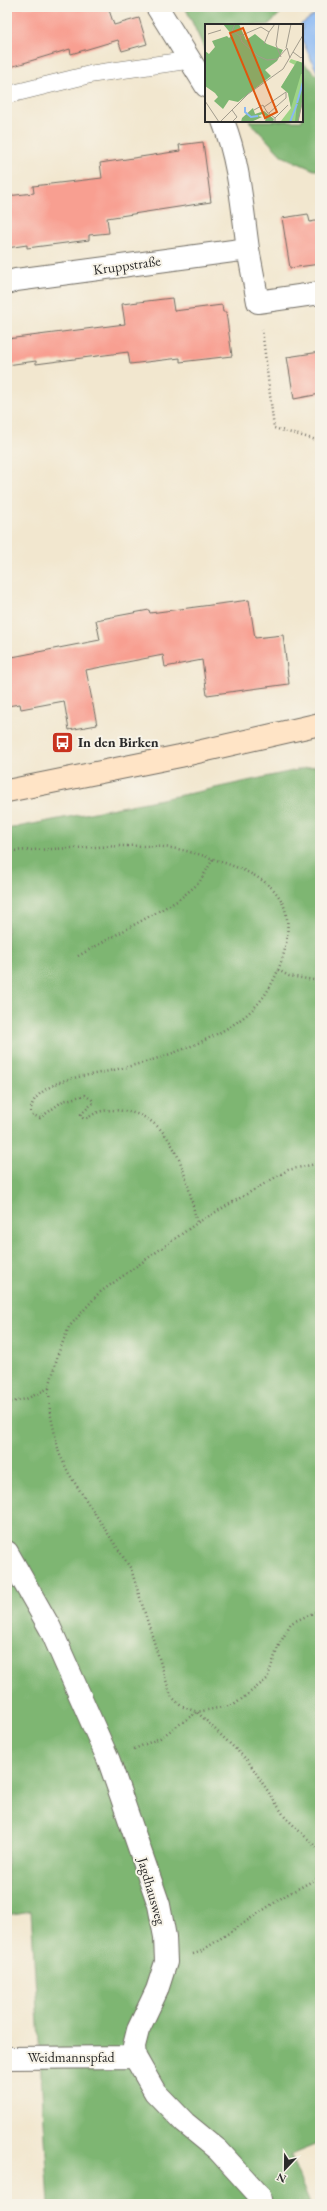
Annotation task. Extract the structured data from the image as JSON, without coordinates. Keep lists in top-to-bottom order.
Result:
{
  "streets": {
    "street": ["Kruppstraße", "Jagdhausweg", "Weidmannspfad"]
  },
  "crossings": [
    ["Jagdhausweg", "Weidmannspfad"]
  ],
  "places": {
    "bus stop": ["In den Birken"]
  },
  "north": "bottom"
}
